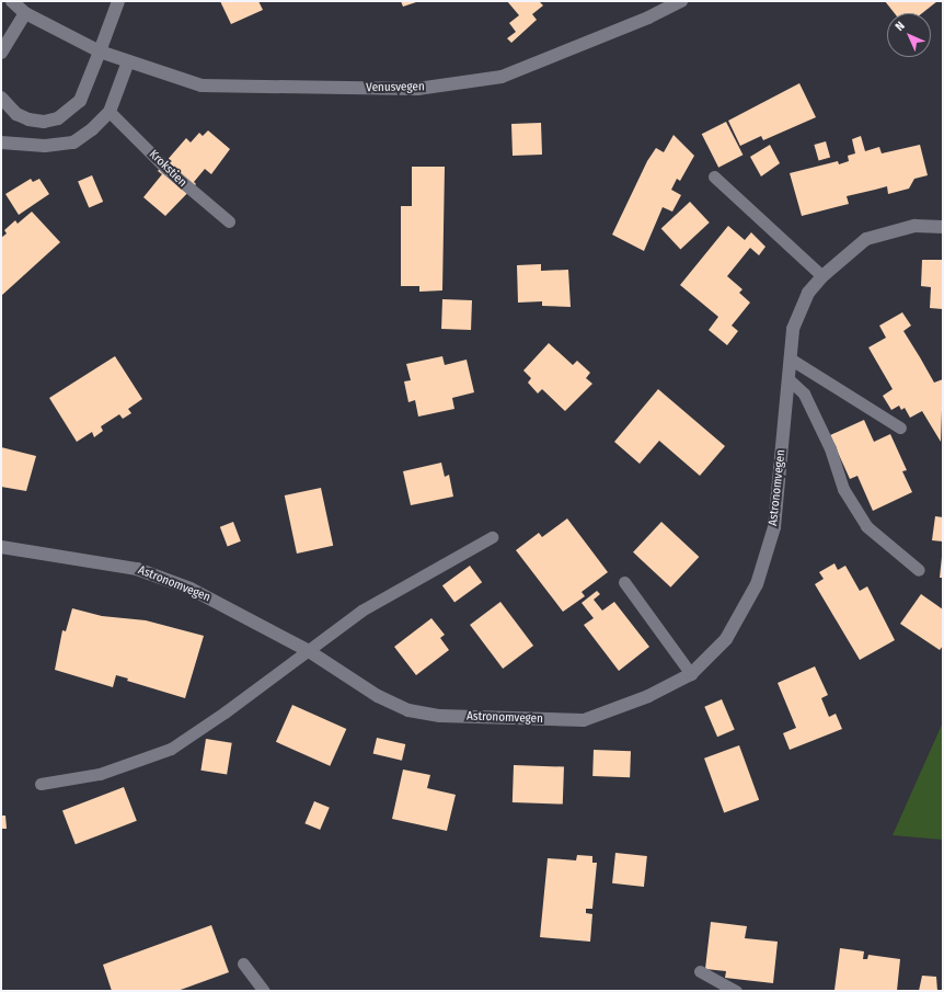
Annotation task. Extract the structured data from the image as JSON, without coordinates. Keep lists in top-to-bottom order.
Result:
{
  "streets": {
    "street": ["Venusvegen", "Astronomvegen"],
    "lane": ["Krokstien"]
  },
  "north": "top left"
}
